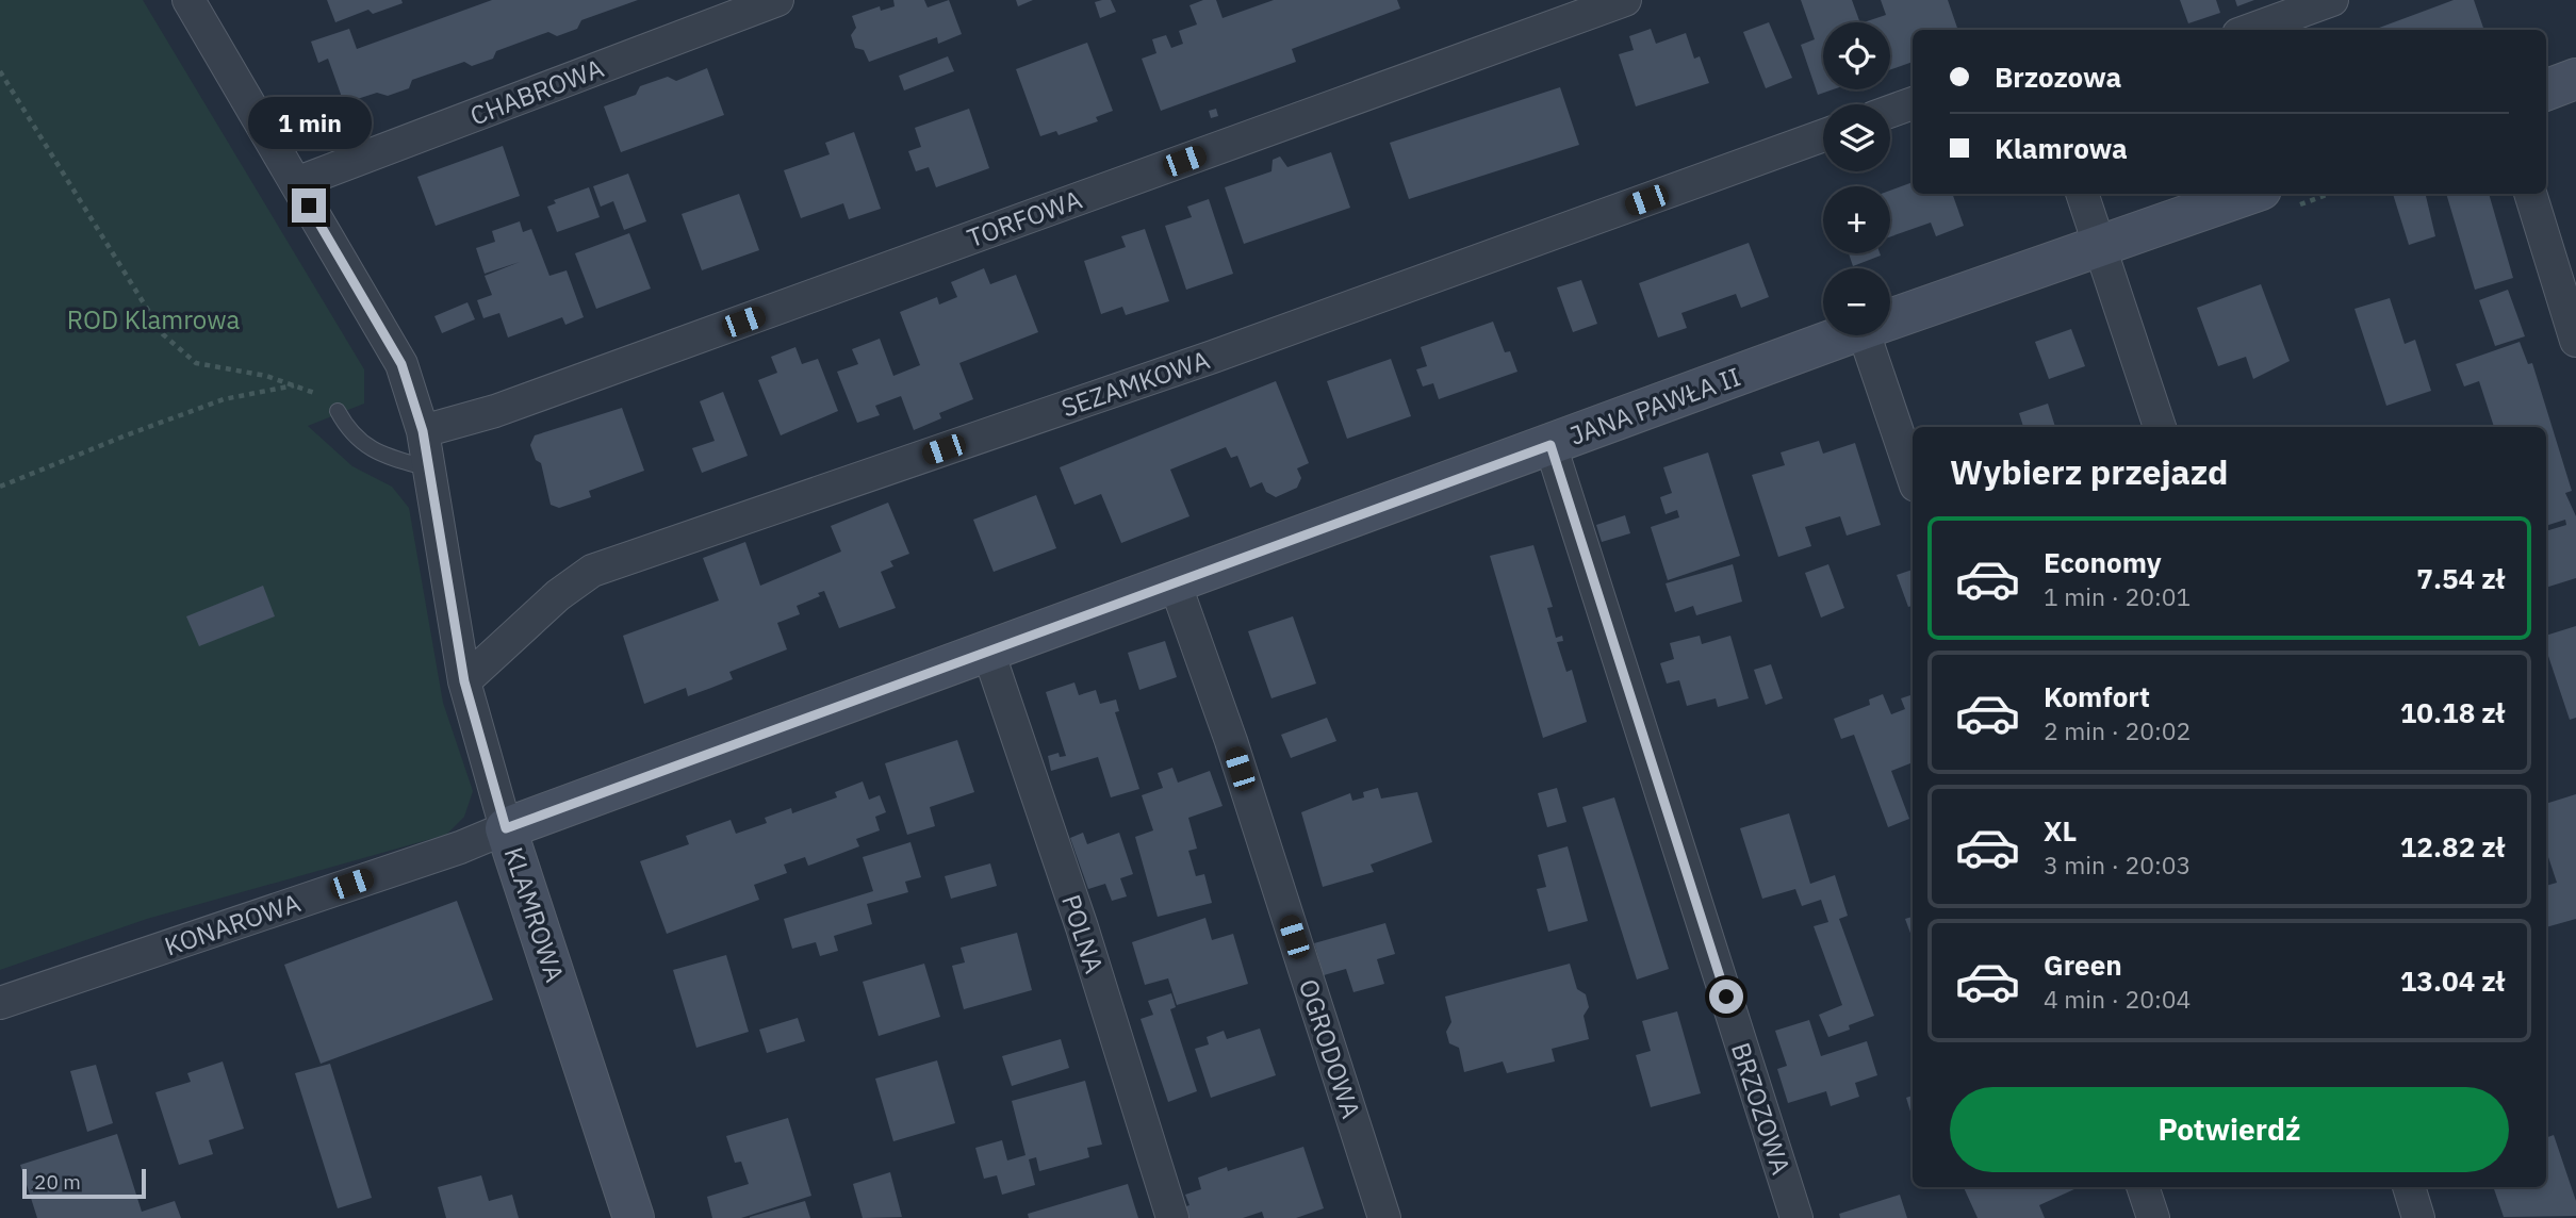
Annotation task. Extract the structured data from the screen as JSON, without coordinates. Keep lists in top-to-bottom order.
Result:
{
  "streets": {
    "street": [
      "CHABROWA",
      "TORFOWA",
      "SEZAMKOWA",
      "JANA PAWŁA II",
      "KLAMROWA",
      "KONAROWA",
      "POLNA",
      "OGRODOWA",
      "BRZOZOWA"
    ]
  },
  "crossings": [
    ["CHABROWA", "KLAMROWA"],
    ["TORFOWA", "KLAMROWA"],
    ["SEZAMKOWA", "KLAMROWA"],
    ["JANA PAWŁA II", "KLAMROWA"],
    ["JANA PAWŁA II", "KONAROWA"],
    ["JANA PAWŁA II", "POLNA"],
    ["JANA PAWŁA II", "OGRODOWA"],
    ["JANA PAWŁA II", "BRZOZOWA"],
    ["KLAMROWA", "KONAROWA"]
  ],
  "parks": ["ROD Klamrowa"],
  "scale_bar": "20 m",
  "page": {
    "map_buttons": ["+", "−"],
    "banner": ["Brzozowa", "Klamrowa"],
    "bubble": "1 min",
    "heading": "Wybierz przejazd",
    "list": [
      {
        "name": "Economy",
        "note": "1 min · 20:01",
        "value": "7.54 zł"
      },
      {
        "name": "Komfort",
        "note": "2 min · 20:02",
        "value": "10.18 zł"
      },
      {
        "name": "XL",
        "note": "3 min · 20:03",
        "value": "12.82 zł"
      },
      {
        "name": "Green",
        "note": "4 min · 20:04",
        "value": "13.04 zł"
      }
    ],
    "buttons": "Potwierdź",
    "scale": "20 m"
  }
}
